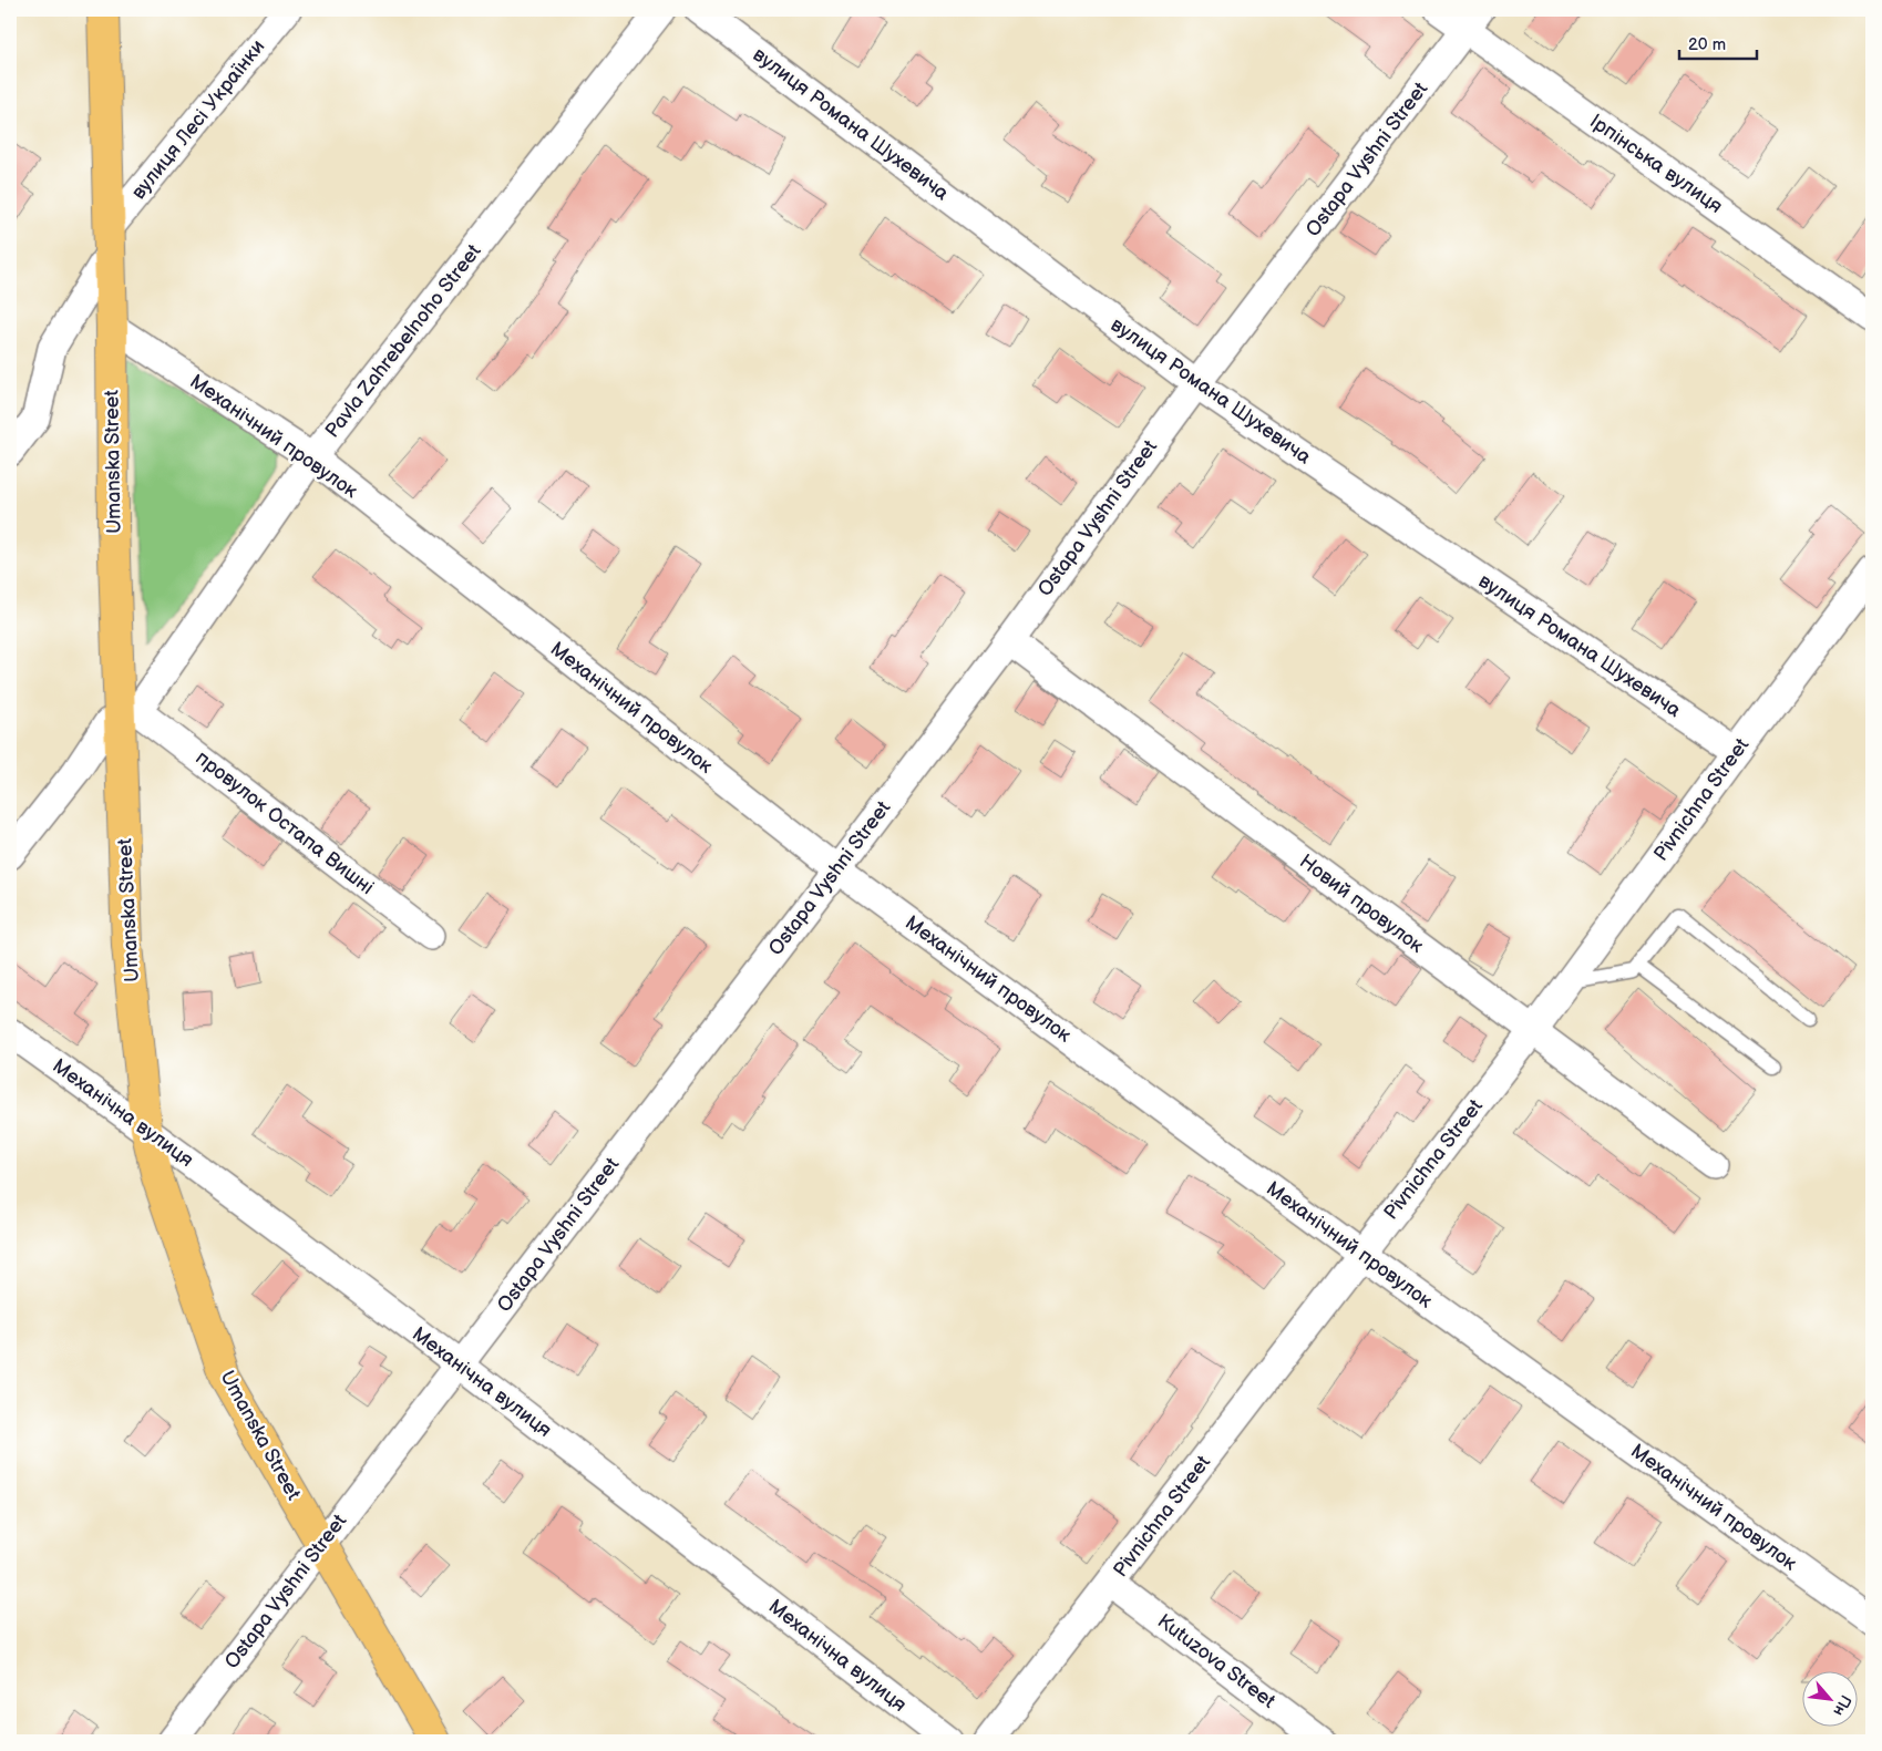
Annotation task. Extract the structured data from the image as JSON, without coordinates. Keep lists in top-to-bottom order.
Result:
{
  "streets": {
    "main road": ["Umanska Street"],
    "street": [
      "вулиця Лесі Українки",
      "вулиця Романа Шухевича",
      "Ostapa Vyshni Street",
      "Ірпінська вулиця",
      "Pavla Zahrebelnoho Street",
      "Механічний провулок",
      "Pivnichna Street",
      "провулок Остапа Вишні",
      "Новий провулок",
      "Механічна вулиця",
      "Kutuzova Street"
    ]
  },
  "crossings": [
    ["вулиця Лесі Українки", "Umanska Street"],
    ["вулиця Романа Шухевича", "Ostapa Vyshni Street"],
    ["вулиця Романа Шухевича", "Pivnichna Street"],
    ["Ostapa Vyshni Street", "Ірпінська вулиця"],
    ["Ostapa Vyshni Street", "Механічний провулок"],
    ["Ostapa Vyshni Street", "Umanska Street"],
    ["Ostapa Vyshni Street", "Новий провулок"],
    ["Ostapa Vyshni Street", "Механічна вулиця"],
    ["Pavla Zahrebelnoho Street", "Механічний провулок"],
    ["Pavla Zahrebelnoho Street", "Umanska Street"],
    ["Pavla Zahrebelnoho Street", "провулок Остапа Вишні"],
    ["Механічний провулок", "Umanska Street"],
    ["Механічний провулок", "Pivnichna Street"],
    ["Umanska Street", "провулок Остапа Вишні"],
    ["Umanska Street", "Механічна вулиця"],
    ["Pivnichna Street", "Новий провулок"],
    ["Pivnichna Street", "Kutuzova Street"]
  ],
  "scale_bar": "20 m",
  "north": "bottom right"
}
